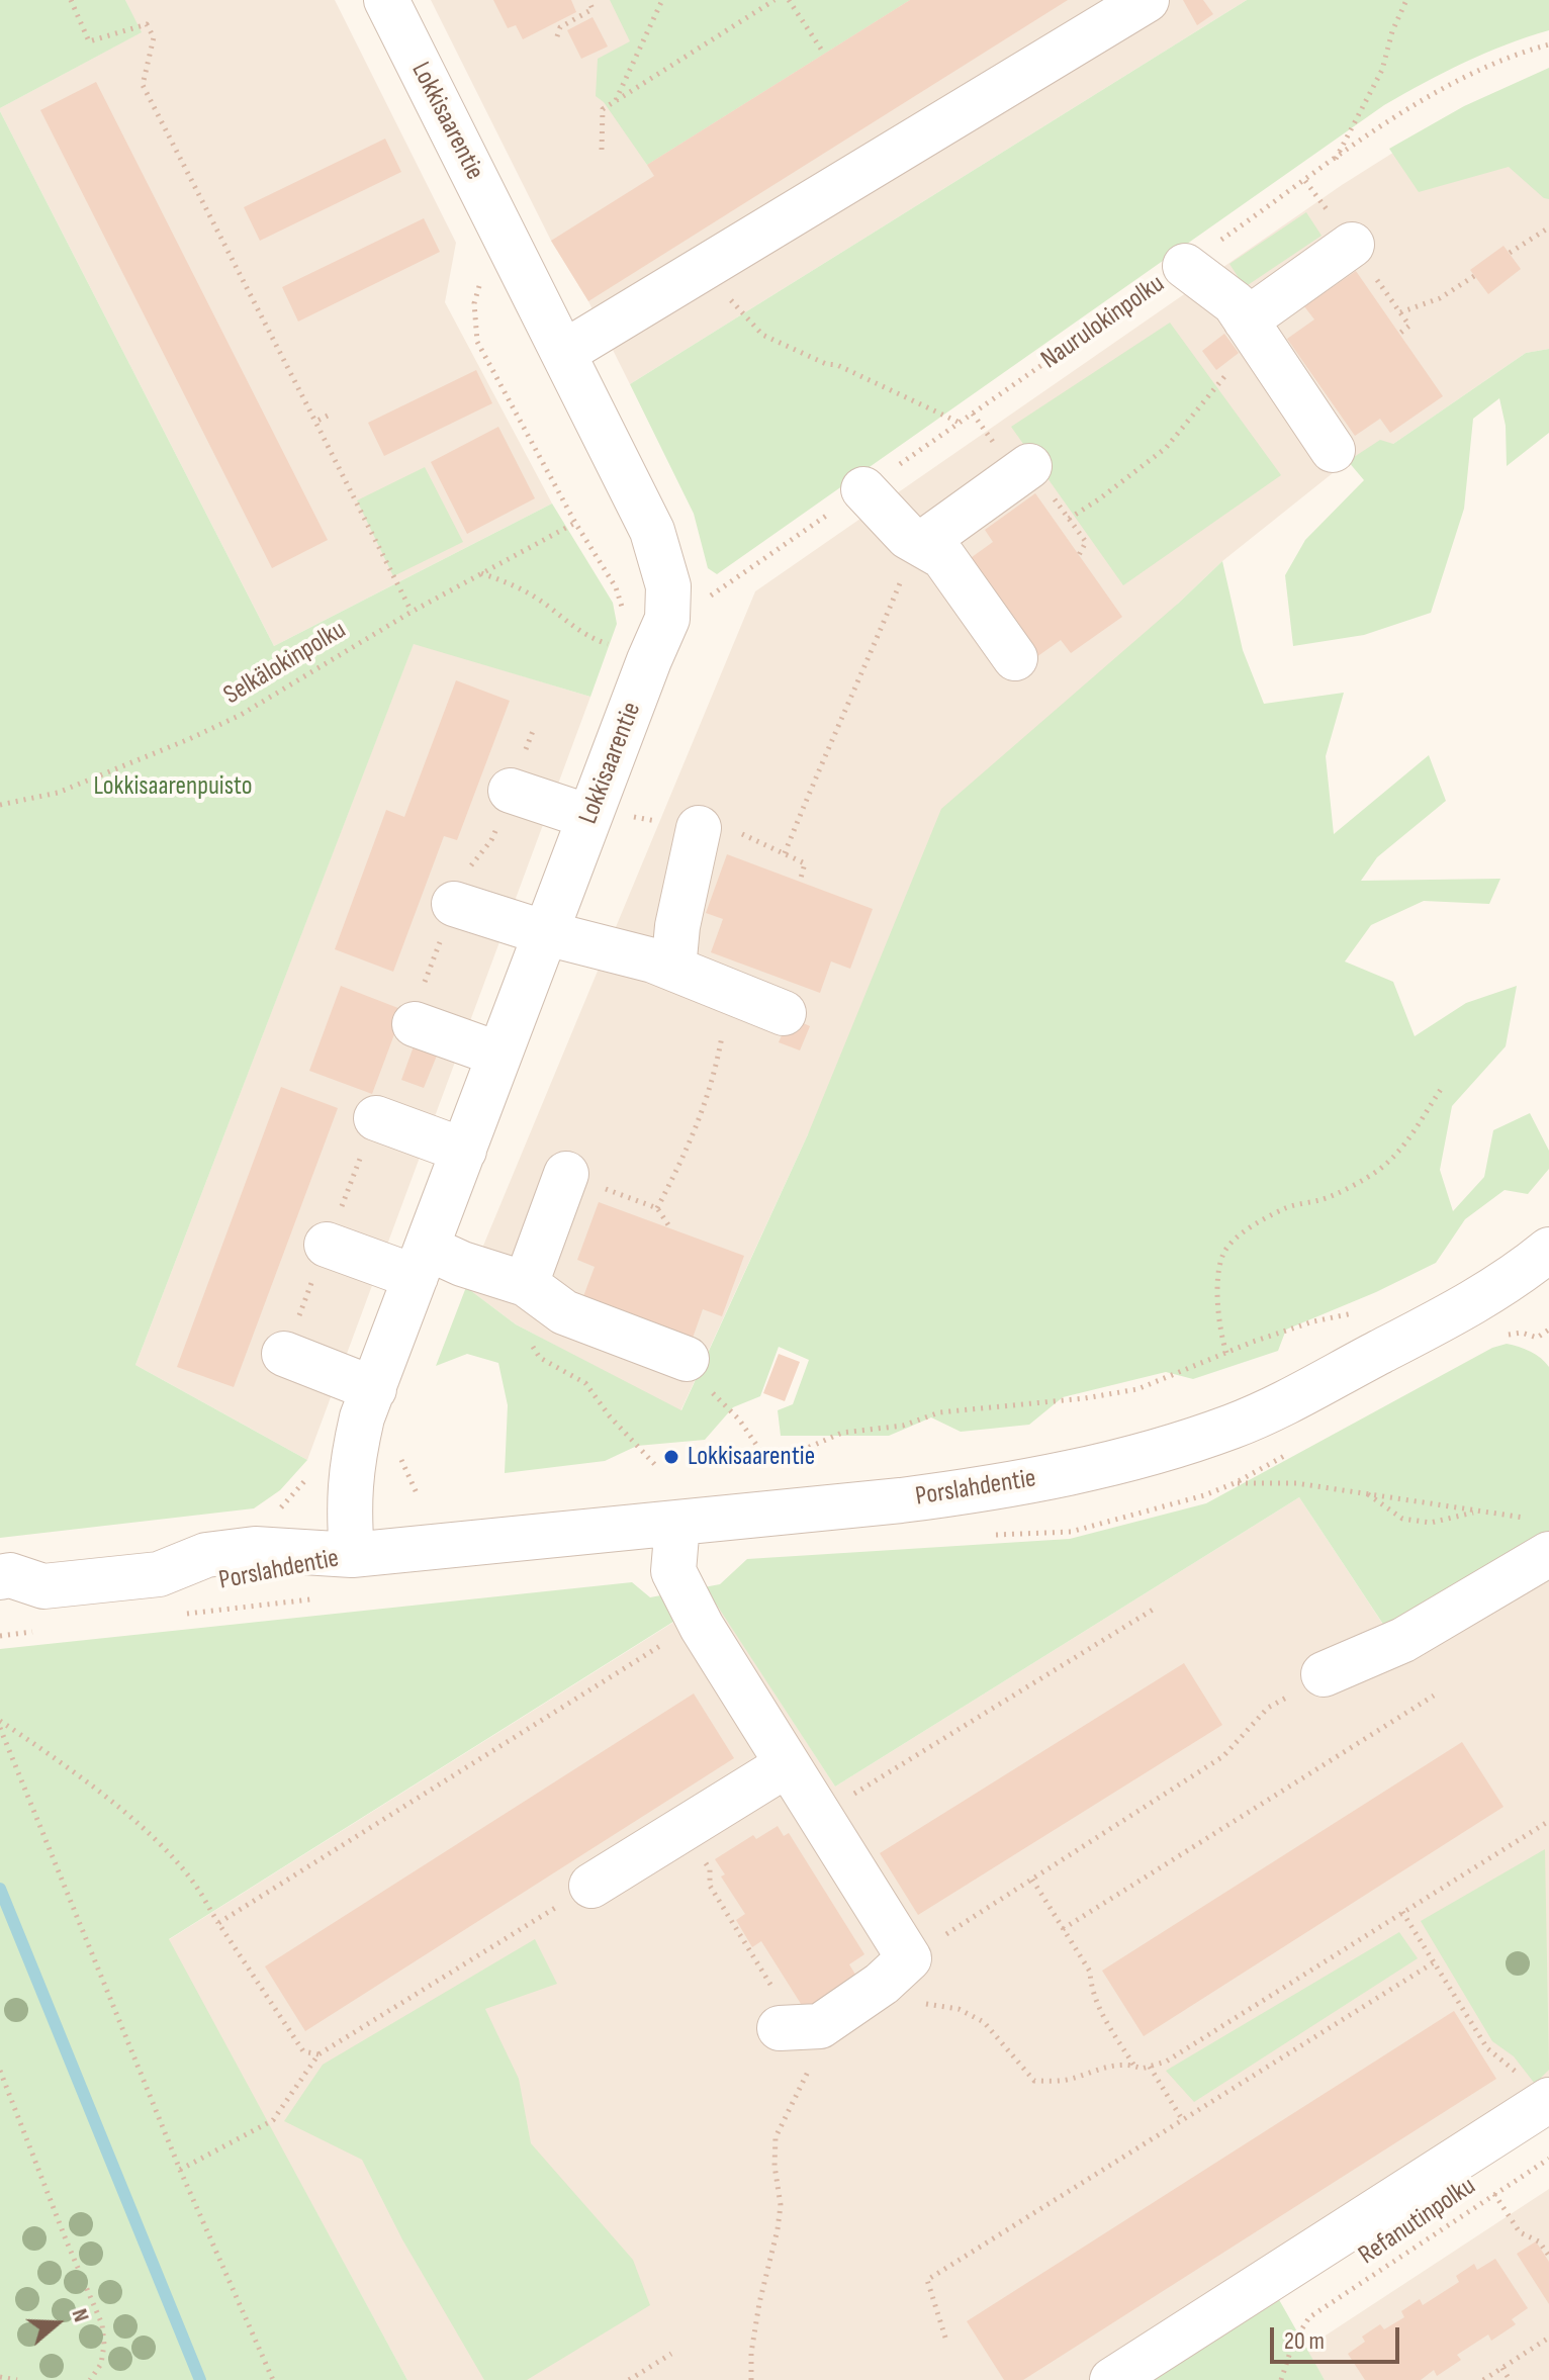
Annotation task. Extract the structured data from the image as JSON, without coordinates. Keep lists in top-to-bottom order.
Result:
{
  "streets": {
    "street": ["Lokkisaarentie", "Porslahdentie"],
    "path": ["Naurulokinpolku", "Selkälokinpolku", "Refanutinpolku"]
  },
  "crossings": [
    ["Lokkisaarentie", "Naurulokinpolku"],
    ["Lokkisaarentie", "Porslahdentie"]
  ],
  "parks": ["Lokkisaarenpuisto"],
  "places": ["Lokkisaarentie"],
  "scale_bar": "20 m",
  "north": "right"
}
